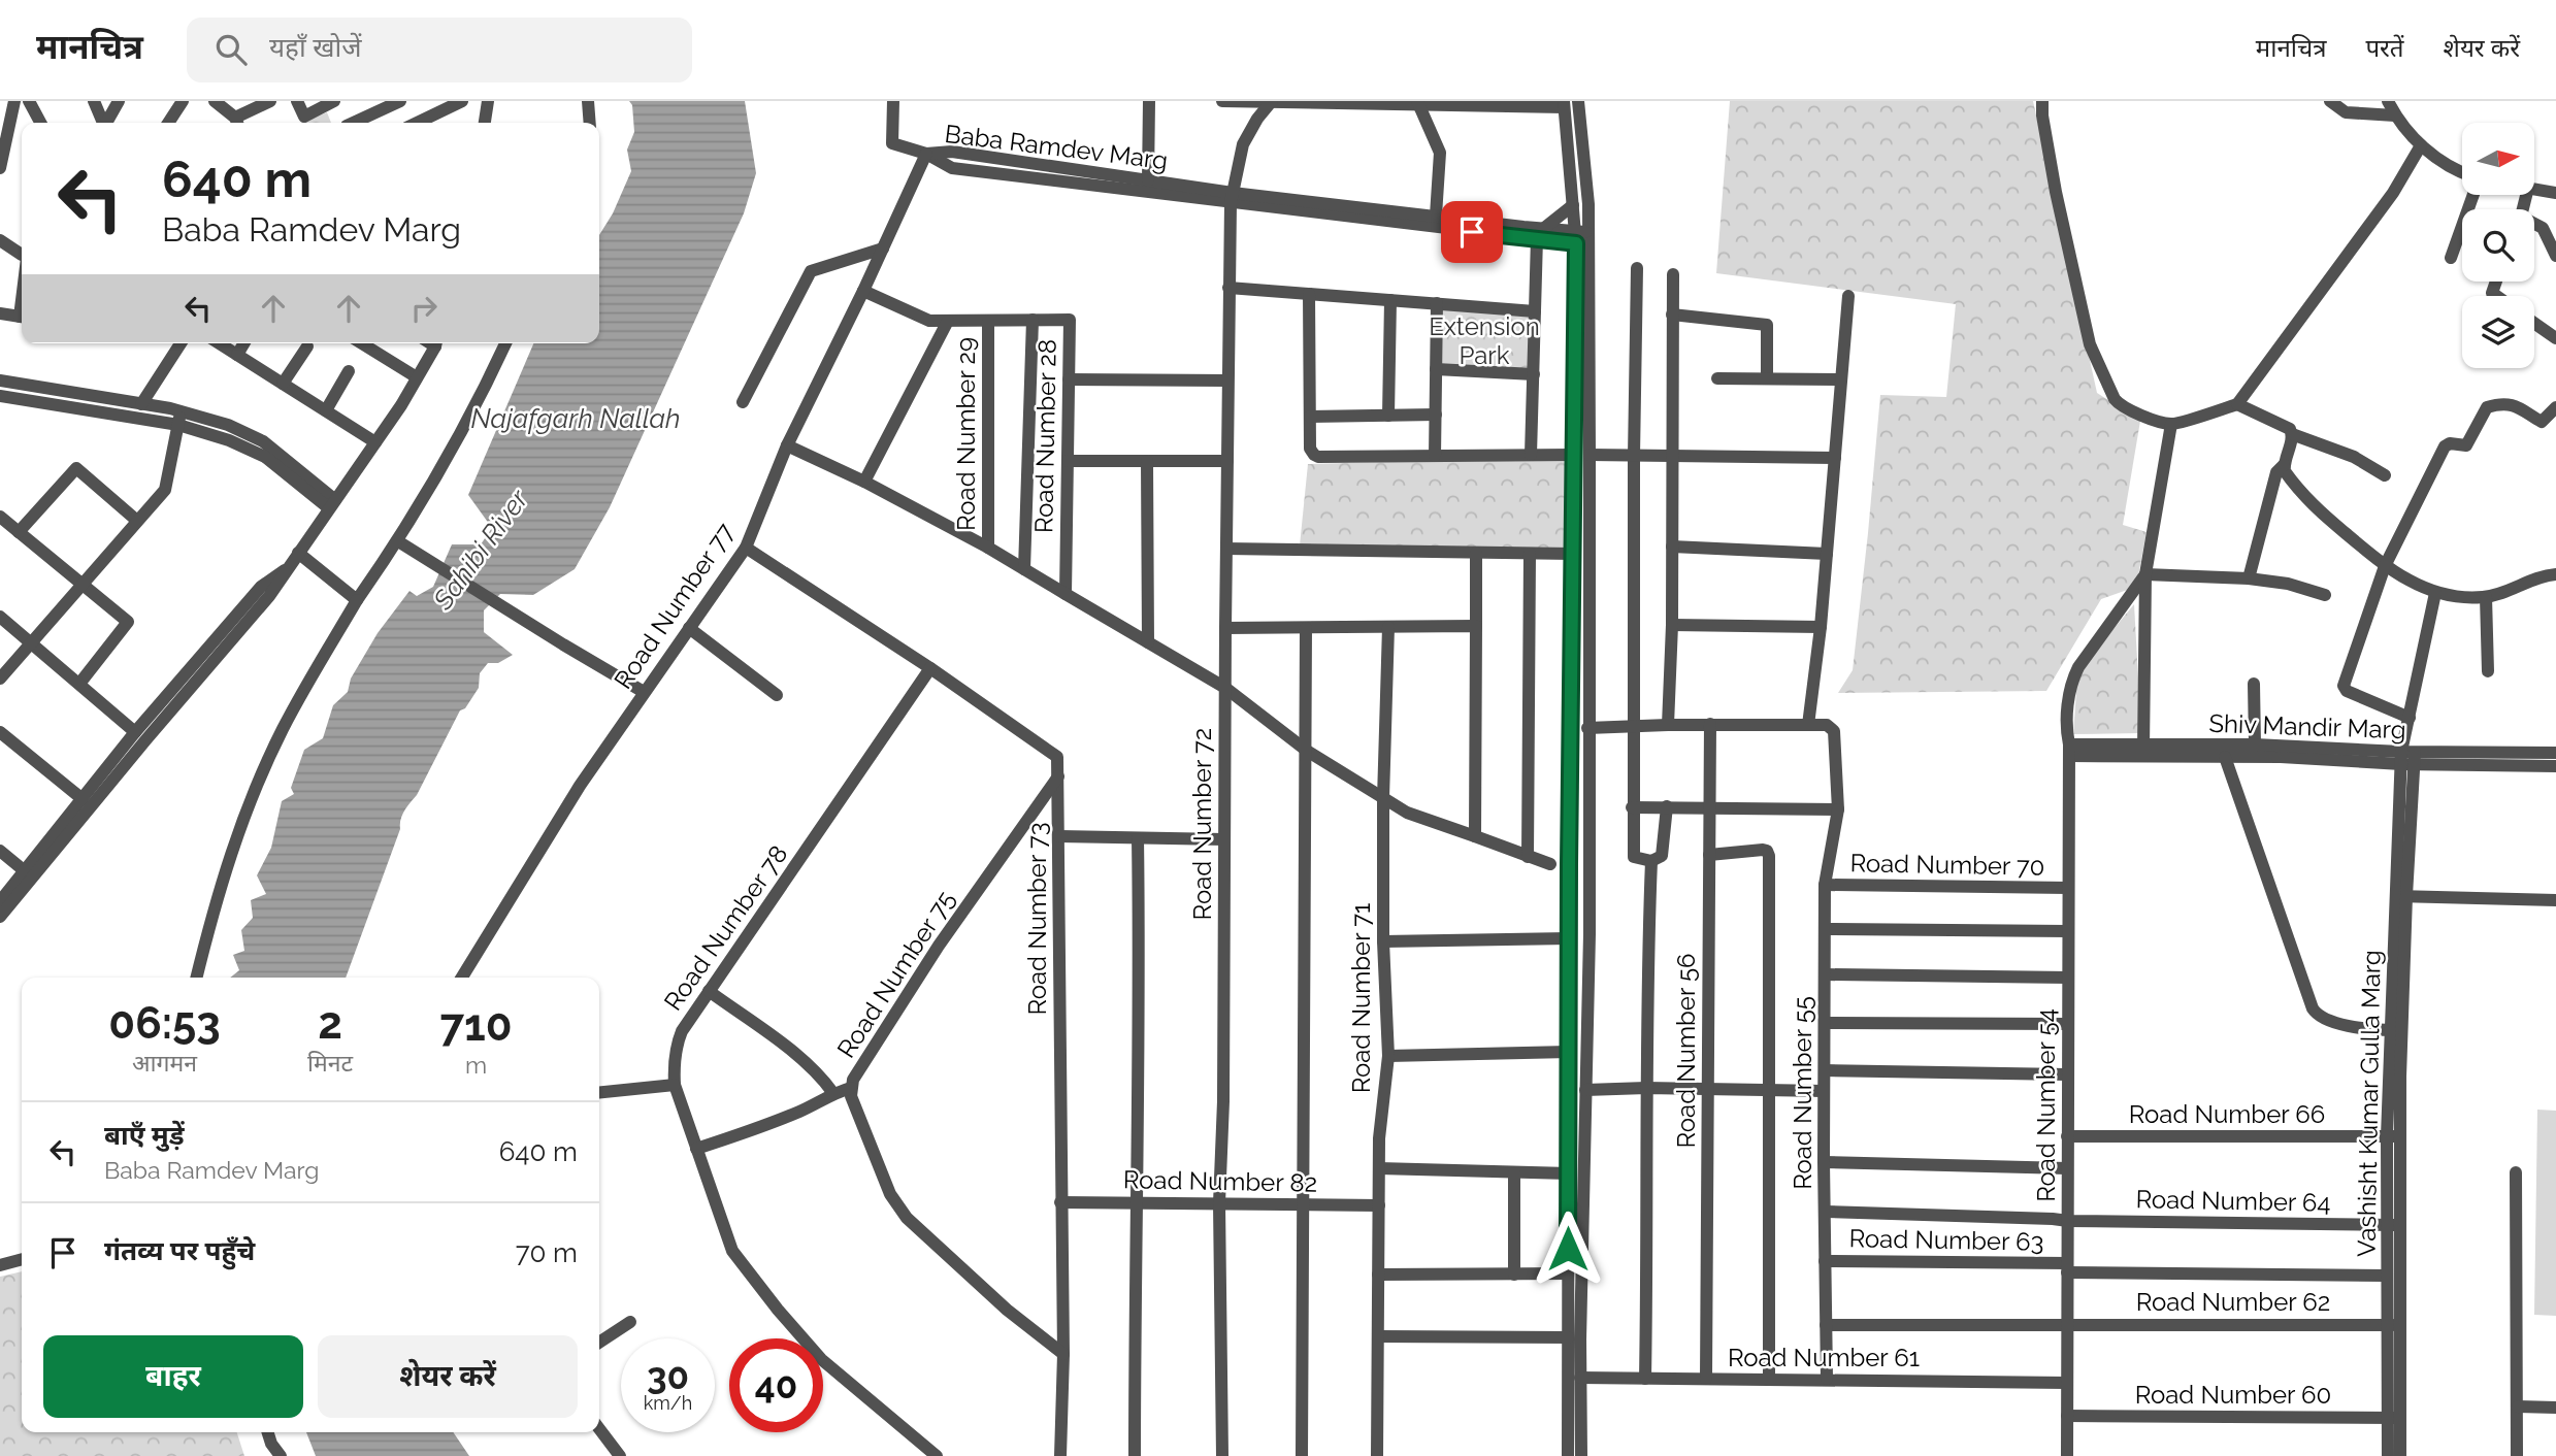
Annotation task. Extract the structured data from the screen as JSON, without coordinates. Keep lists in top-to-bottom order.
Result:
{
  "streets": {
    "street": [
      "Baba Ramdev Marg",
      "Road Number 29",
      "Road Number 28",
      "Road Number 77",
      "Shiv Mandir Marg",
      "Road Number 72",
      "Road Number 70",
      "Road Number 73",
      "Road Number 78",
      "Road Number 75",
      "Road Number 71",
      "Road Number 56",
      "Road Number 55",
      "Vashisht Kumar Gulla Marg",
      "Road Number 54",
      "Road Number 66",
      "Road Number 82",
      "Road Number 64",
      "Road Number 63",
      "Road Number 62",
      "Road Number 61",
      "Road Number 60"
    ]
  },
  "crossings": [
    ["Baba Ramdev Marg", "Road Number 77"],
    ["Baba Ramdev Marg", "Road Number 72"],
    ["Road Number 29", "Road Number 28"],
    ["Road Number 28", "Road Number 77"],
    ["Road Number 77", "Road Number 73"],
    ["Shiv Mandir Marg", "Vashisht Kumar Gulla Marg"],
    ["Road Number 72", "Road Number 82"],
    ["Road Number 70", "Road Number 55"],
    ["Road Number 70", "Road Number 54"],
    ["Road Number 73", "Road Number 78"],
    ["Road Number 73", "Road Number 75"],
    ["Road Number 73", "Road Number 82"],
    ["Road Number 71", "Road Number 82"],
    ["Road Number 56", "Road Number 61"],
    ["Road Number 55", "Road Number 64"],
    ["Road Number 55", "Road Number 63"],
    ["Road Number 55", "Road Number 62"],
    ["Road Number 55", "Road Number 61"],
    ["Vashisht Kumar Gulla Marg", "Road Number 66"],
    ["Vashisht Kumar Gulla Marg", "Road Number 64"],
    ["Vashisht Kumar Gulla Marg", "Road Number 63"],
    ["Vashisht Kumar Gulla Marg", "Road Number 62"],
    ["Vashisht Kumar Gulla Marg", "Road Number 60"],
    ["Road Number 54", "Road Number 66"],
    ["Road Number 54", "Road Number 64"],
    ["Road Number 54", "Road Number 63"],
    ["Road Number 54", "Road Number 62"],
    ["Road Number 54", "Road Number 61"],
    ["Road Number 54", "Road Number 60"]
  ],
  "water": ["Najafgarh Nallah", "Sahibi River"],
  "parks": ["Extension Park"],
  "north": "right",
  "page": {
    "header": "मानचित्र",
    "search": "यहाँ खोजें",
    "nav": ["मानचित्र", "परतें", "शेयर करें"],
    "turn": ["640 m", "Baba Ramdev Marg"],
    "eta": [
      "06:53",
      "आगमन",
      "2",
      "मिनट",
      "710",
      "m"
    ],
    "list": [
      {
        "name": "बाएँ मुड़ें",
        "note": "Baba Ramdev Marg",
        "value": "640 m"
      },
      {
        "name": "गंतव्य पर पहुँचे",
        "value": "70 m"
      }
    ],
    "buttons": ["बाहर", "शेयर करें"],
    "speed": "30 km/h",
    "limit": "40"
  }
}
